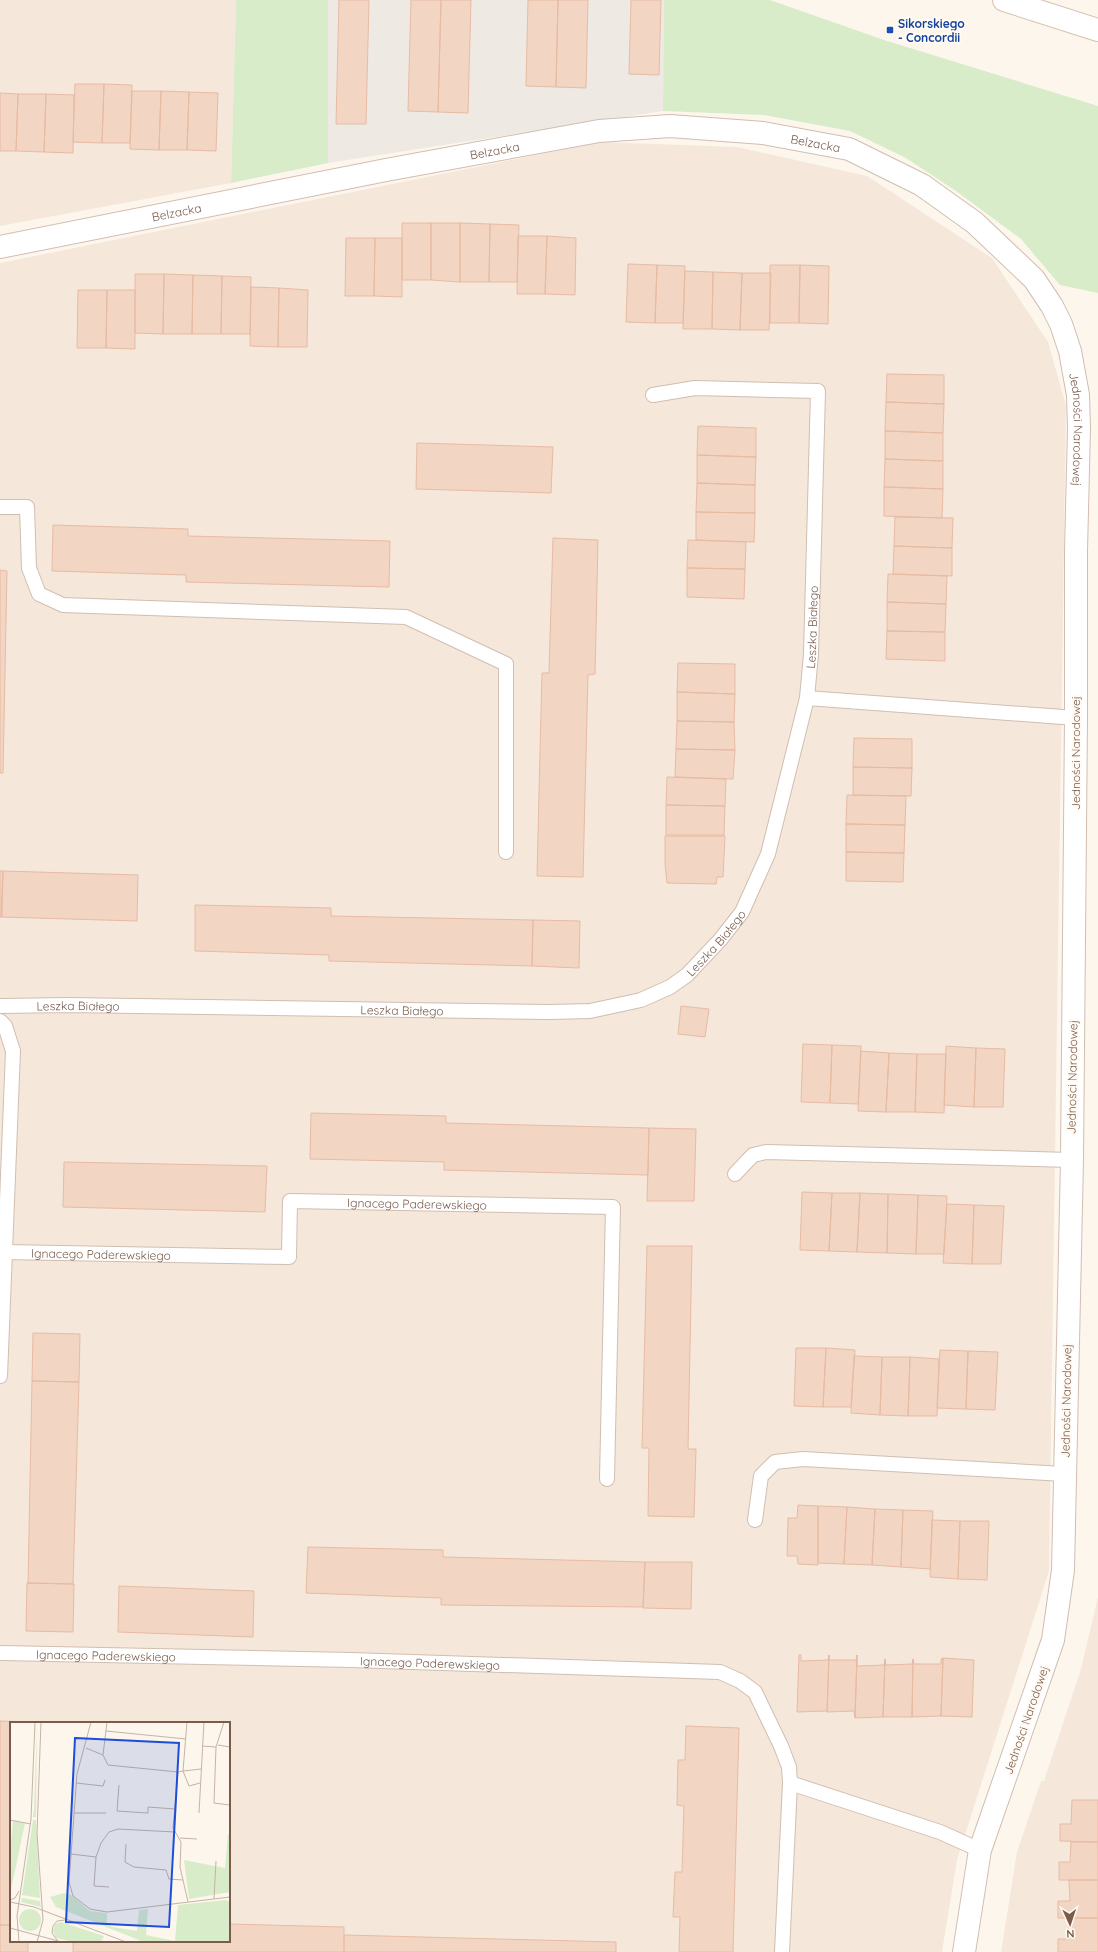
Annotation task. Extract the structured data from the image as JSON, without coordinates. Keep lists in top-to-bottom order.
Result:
{
  "streets": {
    "street": ["Belzacka", "Jedności Narodowej"],
    "lane": ["Leszka Białego", "Ignacego Paderewskiego"]
  },
  "crossings": [
    ["Belzacka", "Jedności Narodowej"]
  ],
  "places": {
    "transit": ["Sikorskiego - Concordii"]
  },
  "north": "bottom"
}
